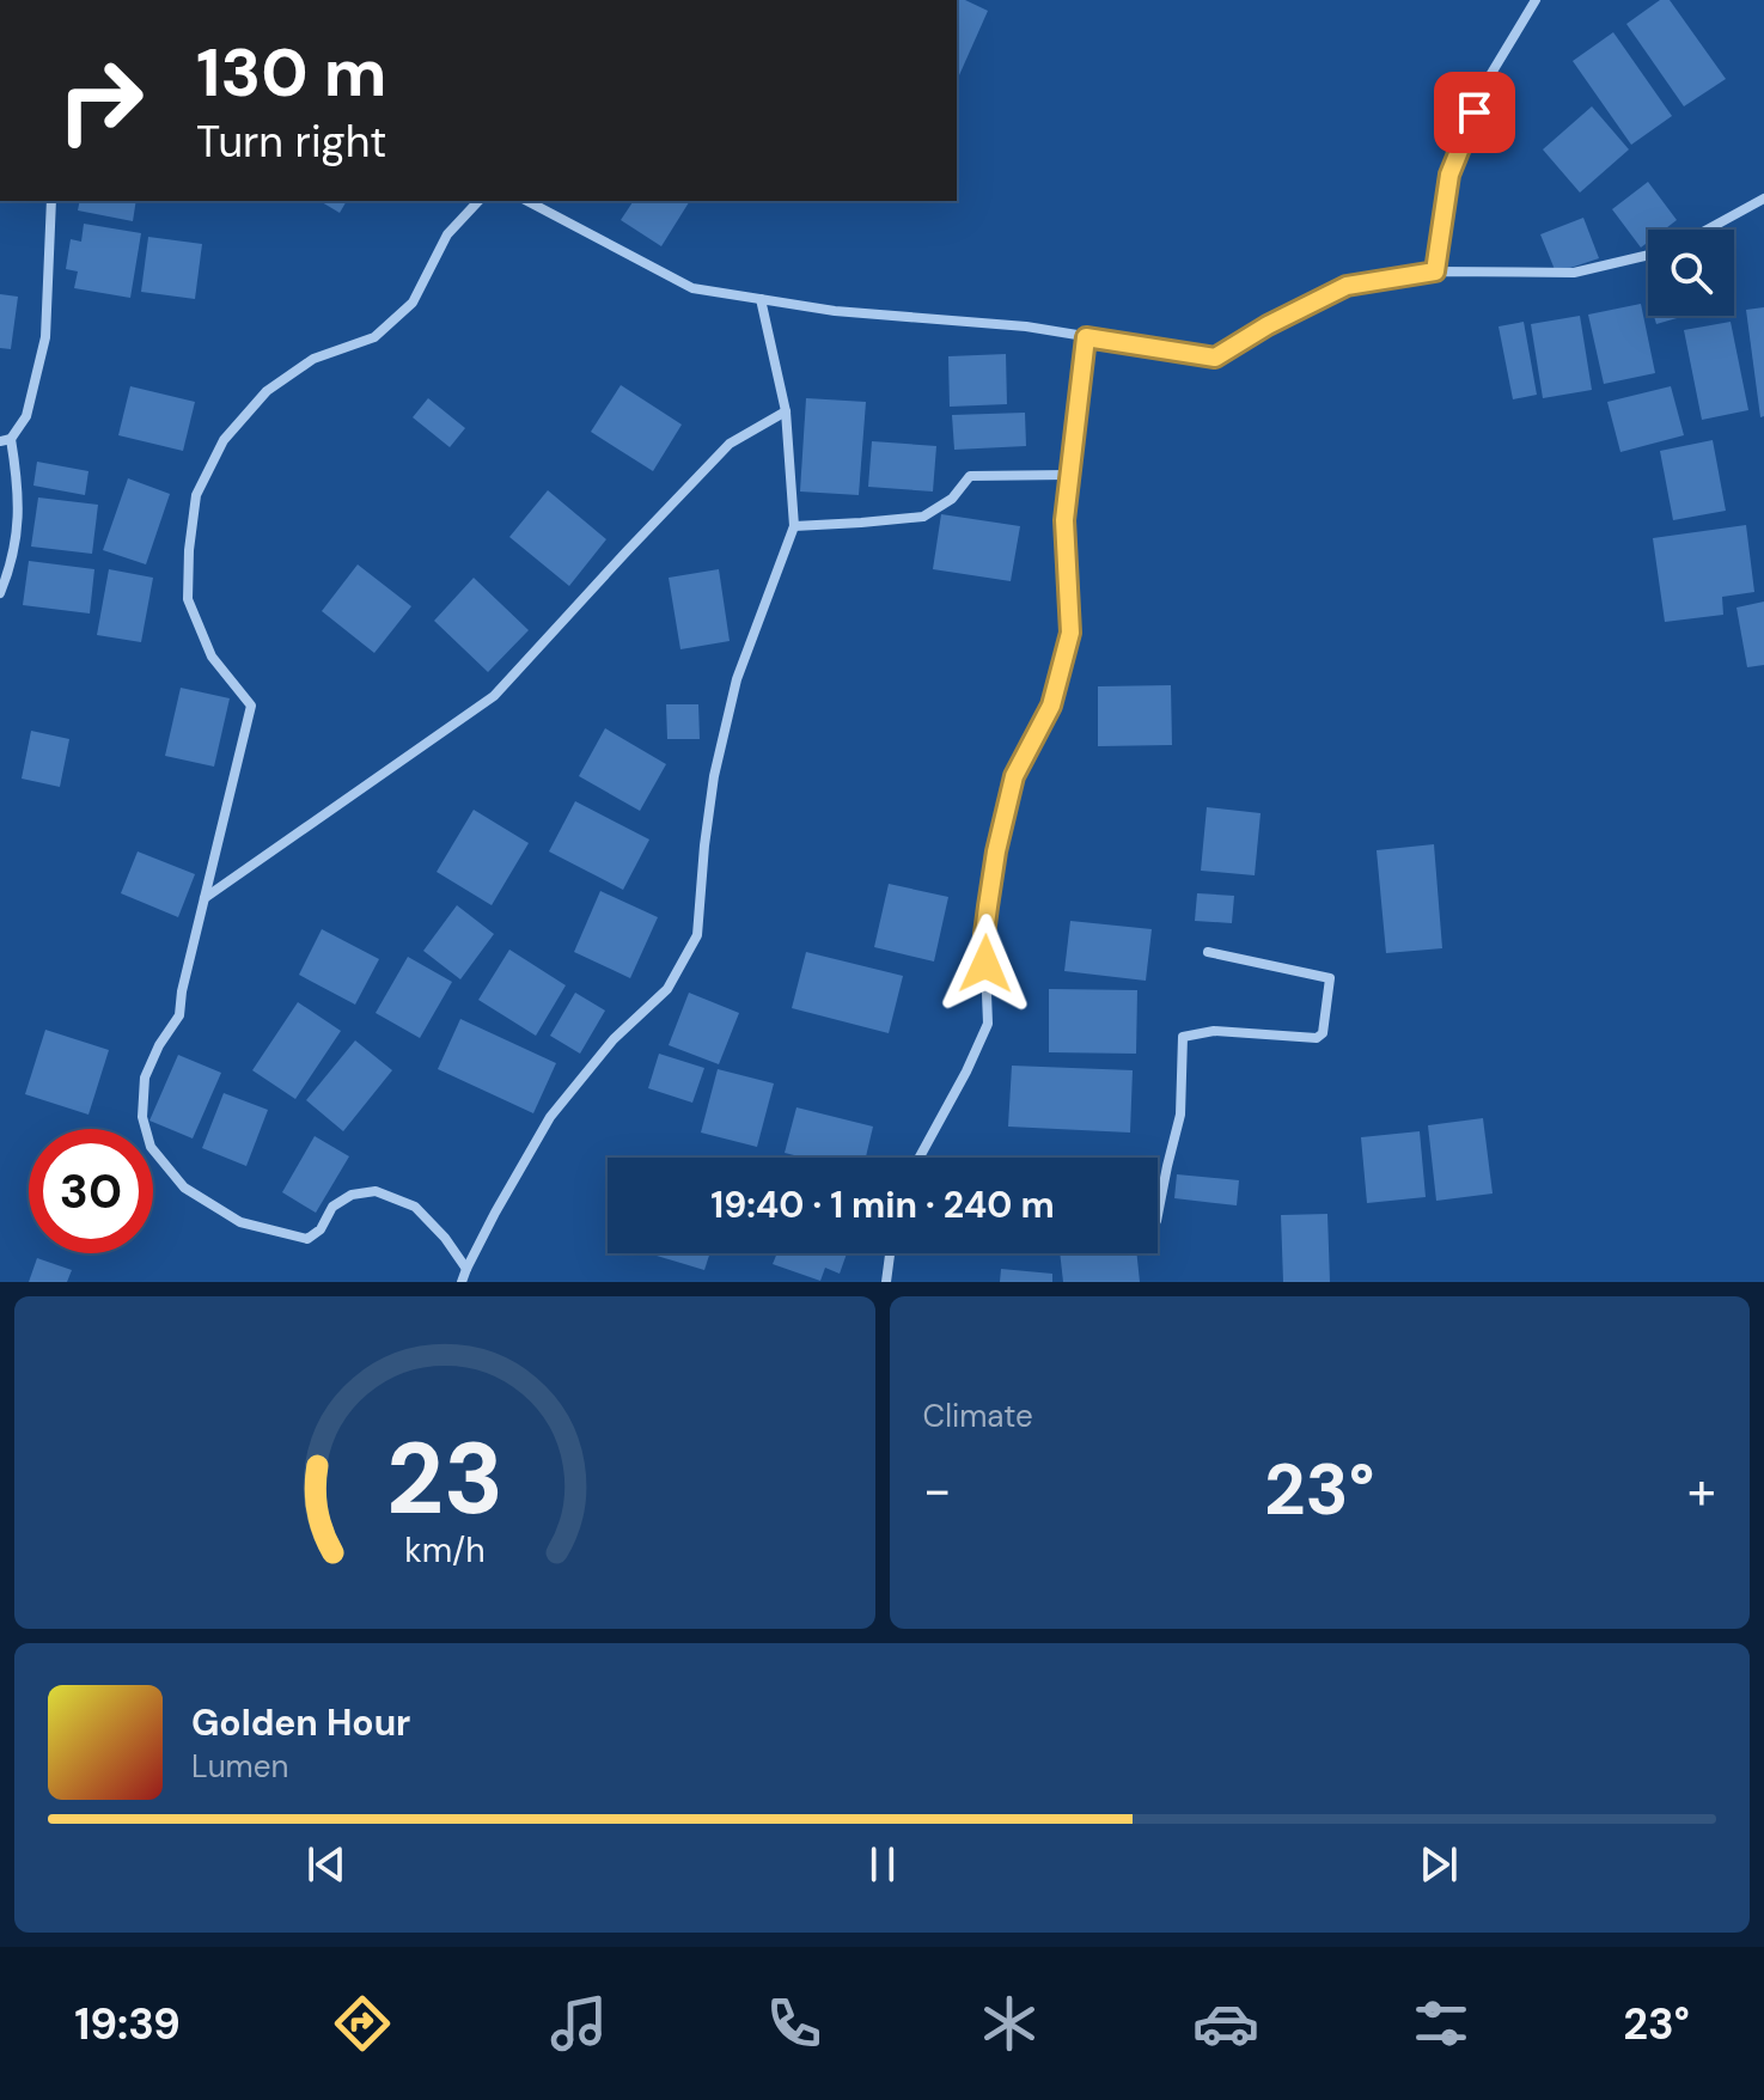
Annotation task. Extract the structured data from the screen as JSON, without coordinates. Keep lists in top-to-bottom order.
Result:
{
  "page": {
    "turn": ["130 m", "Turn right"],
    "limit": "30",
    "trip": "19:40 · 1 min · 240 m",
    "tile": "Climate",
    "heat": ["−", "23°", "+"],
    "song": ["Golden Hour", "Lumen"],
    "tabs": ["19:39", "23°"],
    "gauge": ["23", "km/h"]
  }
}
